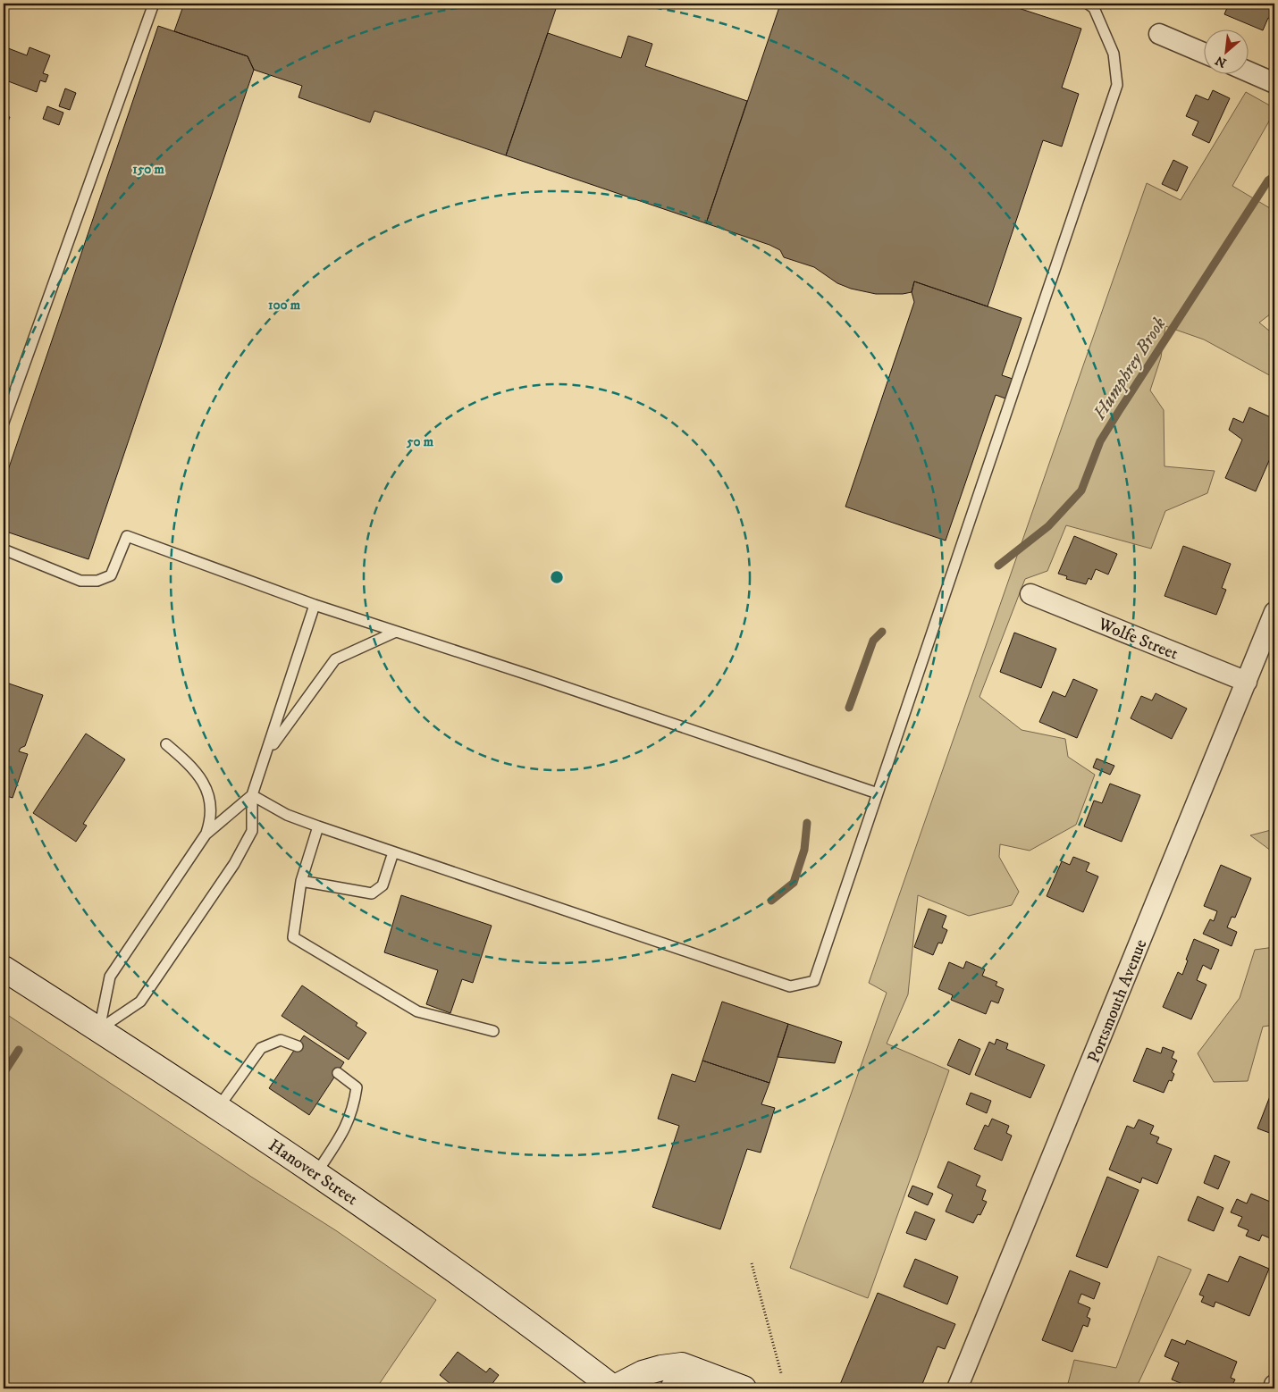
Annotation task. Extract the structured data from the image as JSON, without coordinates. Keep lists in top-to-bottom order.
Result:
{
  "streets": {
    "main road": ["Hanover Street"],
    "street": ["Wolfe Street", "Portsmouth Avenue"]
  },
  "crossings": [
    ["Wolfe Street", "Portsmouth Avenue"]
  ],
  "water": ["Humphrey Brook"],
  "north": "bottom left",
  "rings": ["150 m", "100 m", "50 m"]
}
